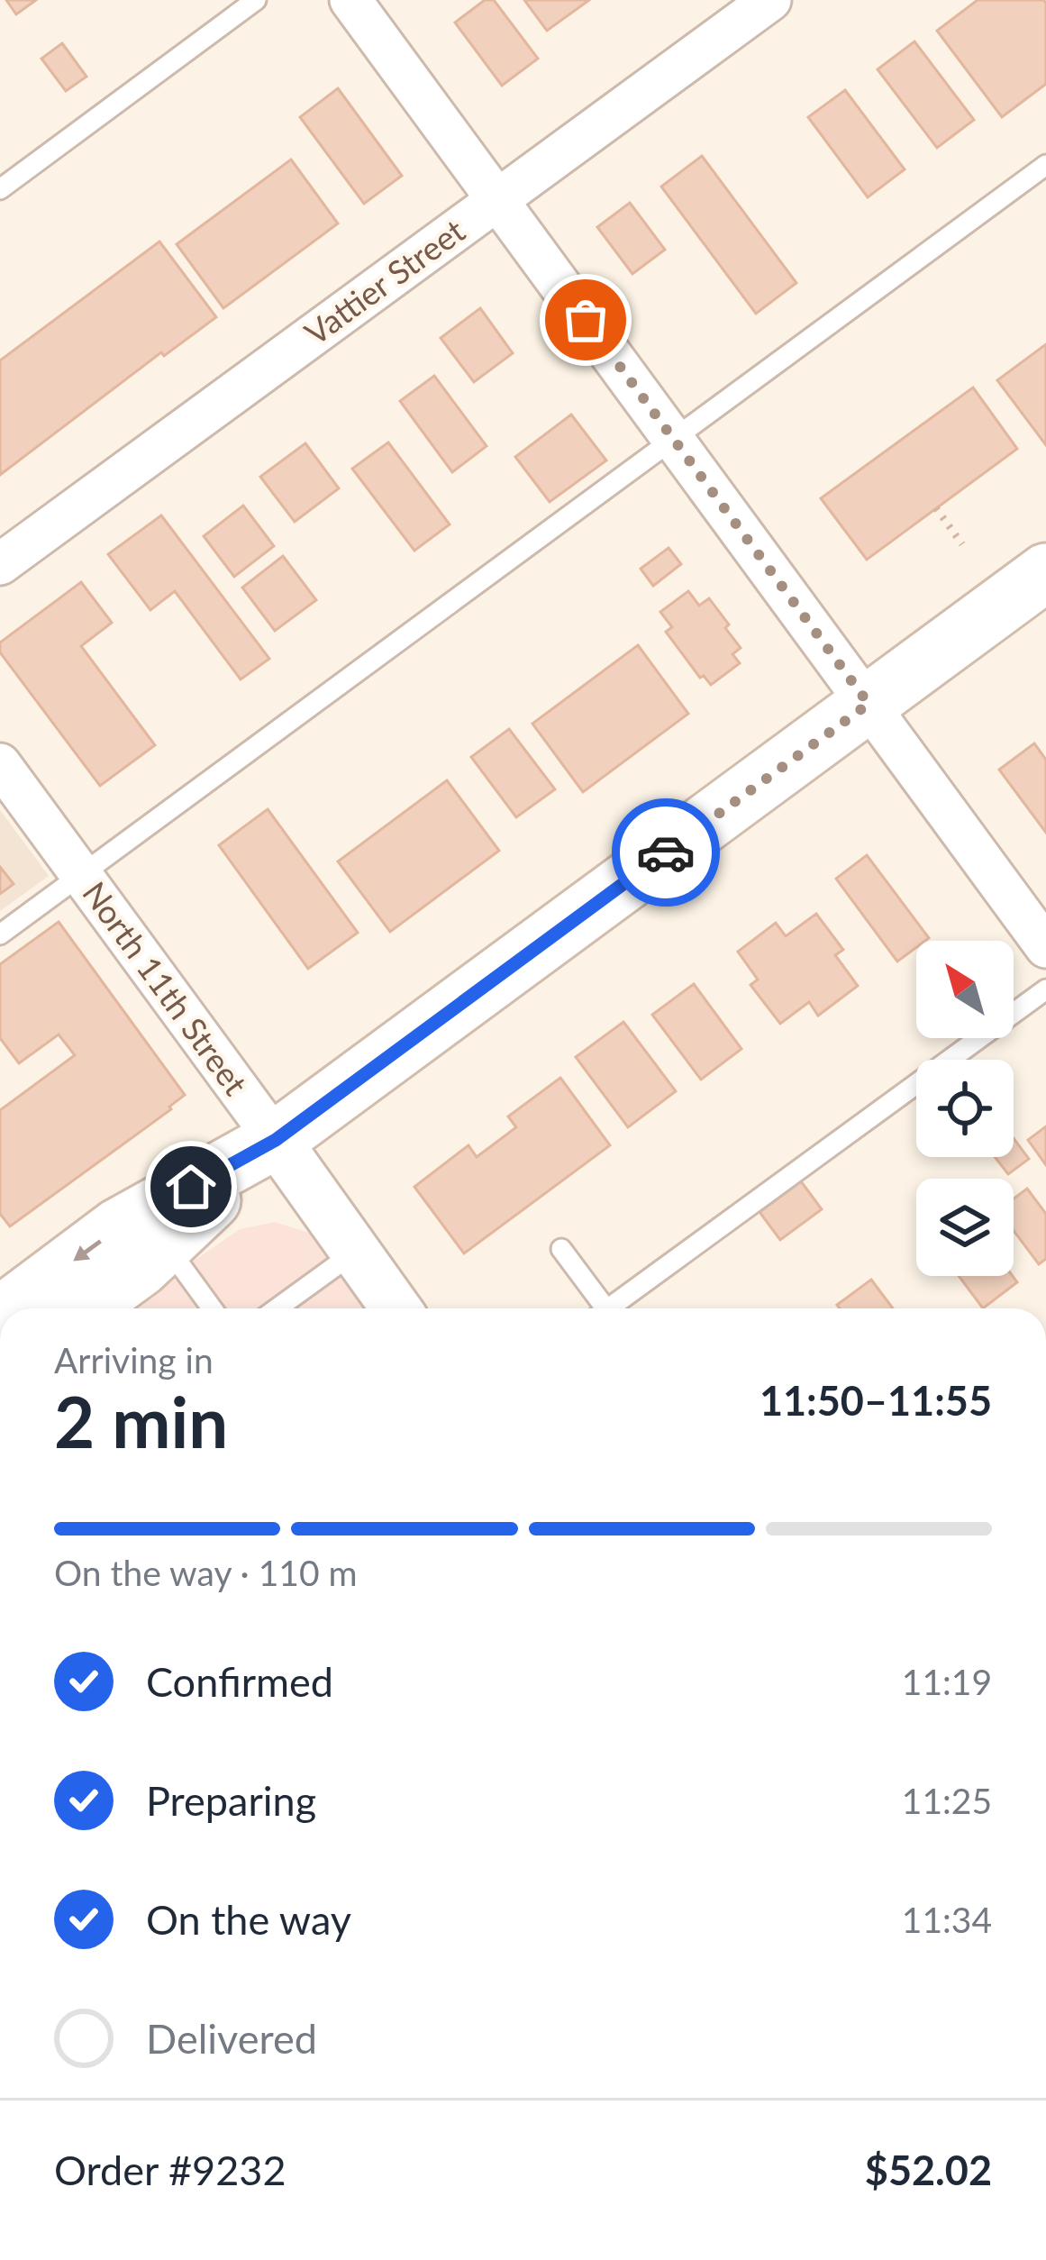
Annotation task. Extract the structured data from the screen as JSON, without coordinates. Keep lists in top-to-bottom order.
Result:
{
  "streets": {
    "street": ["Vattier Street", "North 11th Street"]
  },
  "north": "top left",
  "page": {
    "heading": ["2 min", "Arriving in", "11:50–11:55"],
    "panel": ["Order #9232", "$52.02"],
    "bar": "On the way · 110 m",
    "list": [
      ["Confirmed", "11:19"],
      ["Preparing", "11:25"],
      ["On the way", "11:34"],
      "Delivered"
    ]
  }
}
